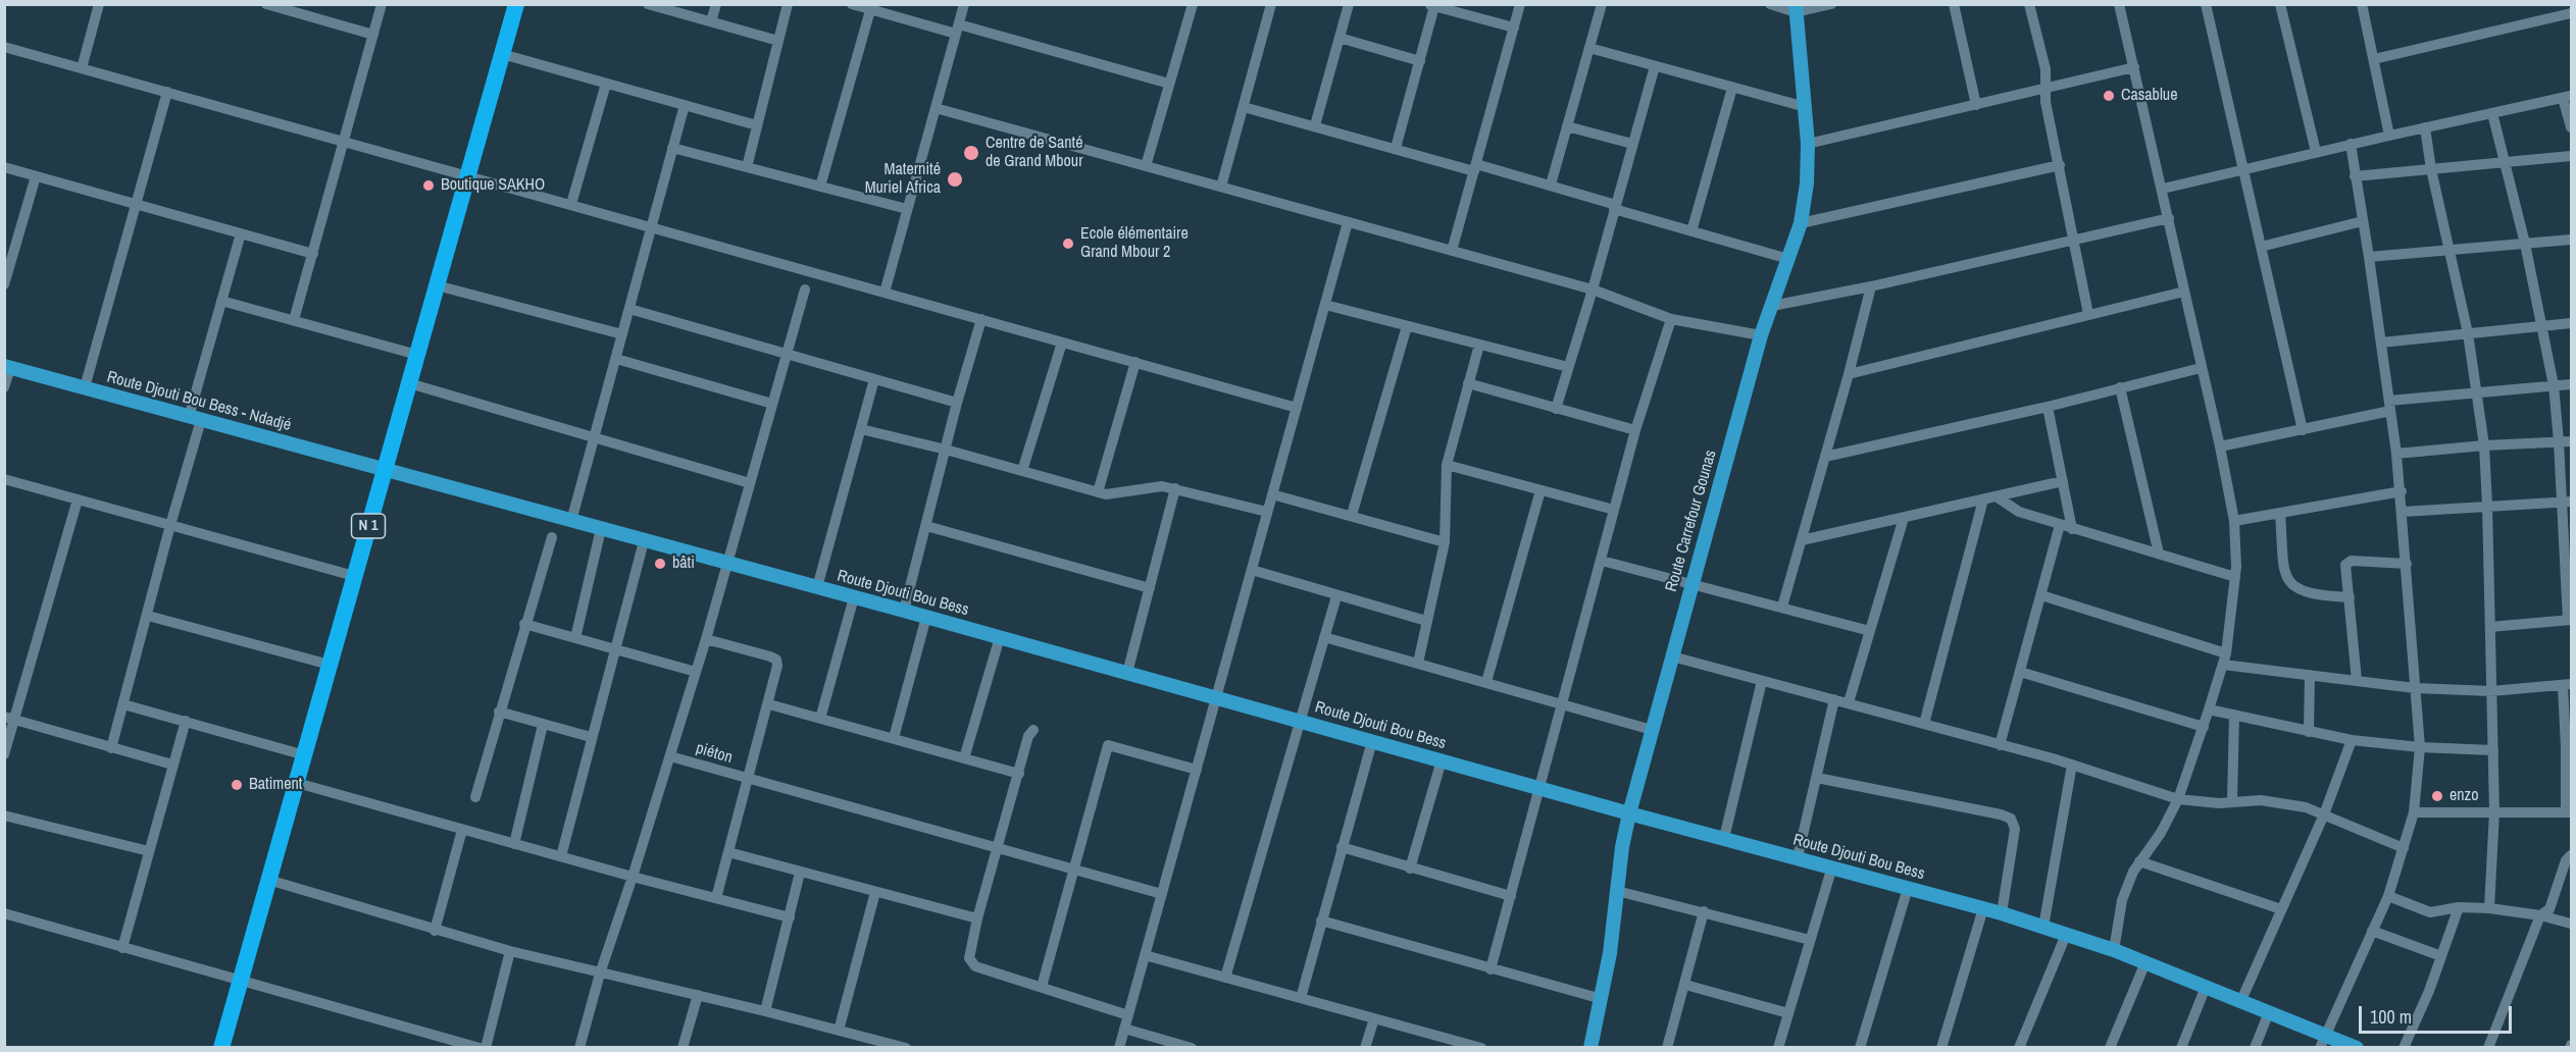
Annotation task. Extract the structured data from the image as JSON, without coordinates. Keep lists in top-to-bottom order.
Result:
{
  "streets": {
    "highway": ["N 1"],
    "main road": ["Route Djouti Bou Bess - Ndadjé", "Route Carrefour Gounas", "Route Djouti Bou Bess"],
    "street": ["piéton"]
  },
  "crossings": [
    ["Route Djouti Bou Bess - Ndadjé", "N 1"],
    ["Route Djouti Bou Bess - Ndadjé", "Route Djouti Bou Bess"],
    ["Route Carrefour Gounas", "Route Djouti Bou Bess"],
    ["N 1", "Route Djouti Bou Bess"]
  ],
  "places": [
    "Casablue",
    "Centre de Santé de Grand Mbour",
    "Maternité Muriel Africa",
    "Boutique SAKHO",
    "Ecole élémentaire Grand Mbour 2",
    "bâti",
    "Batiment",
    "enzo"
  ],
  "scale_bar": "100 m"
}
